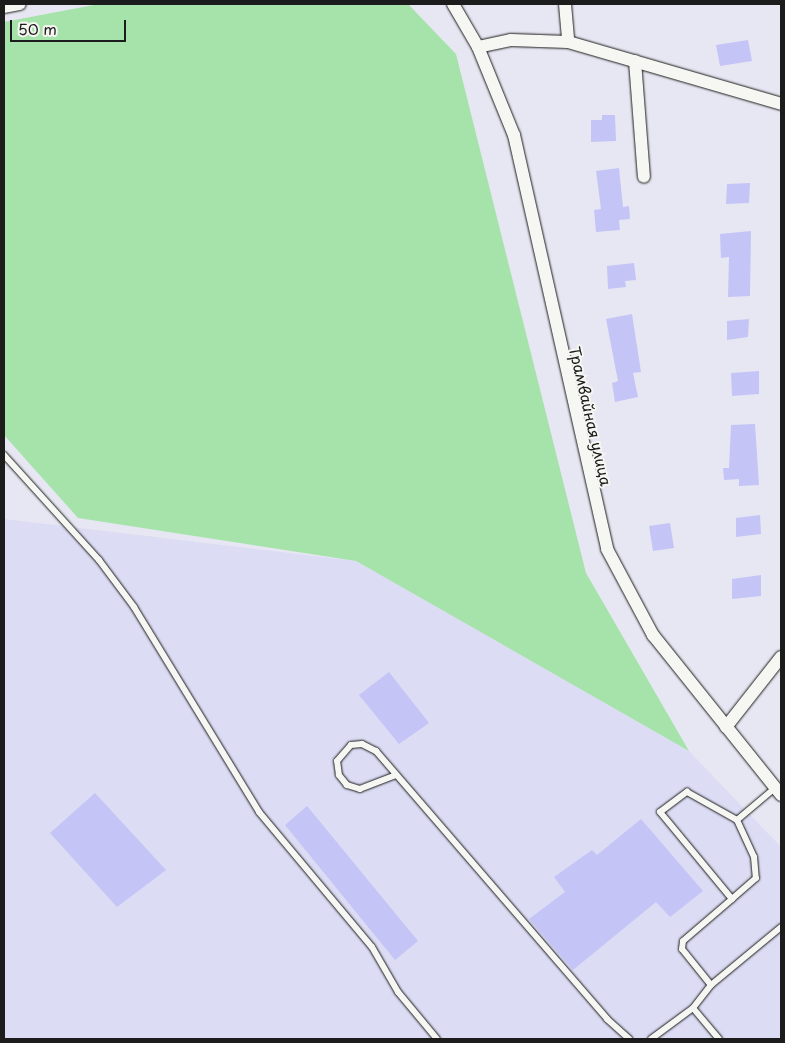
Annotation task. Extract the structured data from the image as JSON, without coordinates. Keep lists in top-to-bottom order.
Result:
{
  "streets": {
    "street": ["Трамвайная улица"]
  },
  "scale_bar": "50 m"
}
